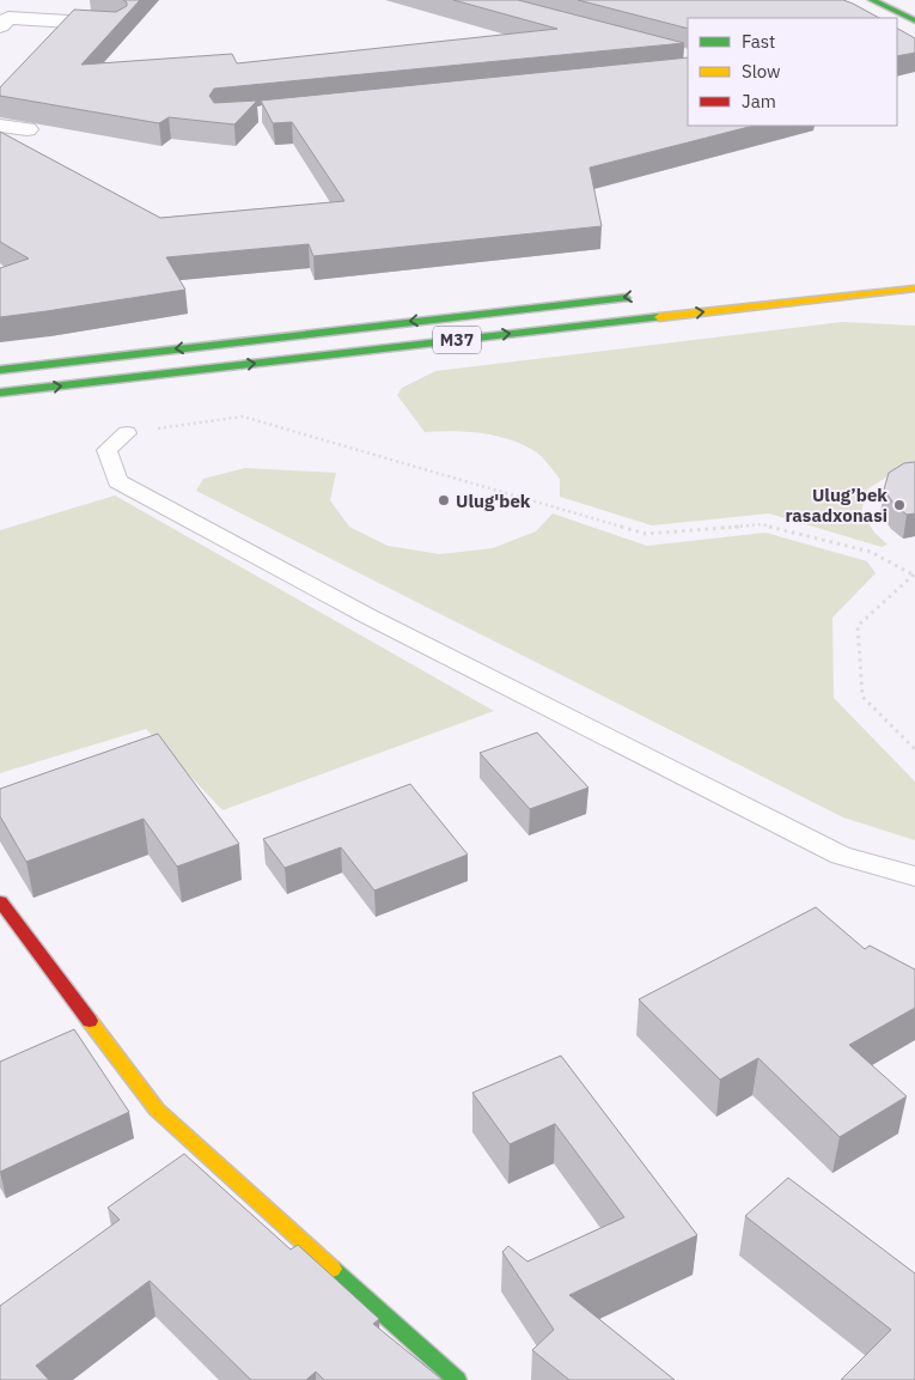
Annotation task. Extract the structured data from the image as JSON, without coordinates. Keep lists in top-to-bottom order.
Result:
{
  "streets": {
    "main road": ["M37"]
  },
  "places": ["Ulug'bek", "Ulug’bek rasadxonasi"],
  "legend": ["Fast", "Slow", "Jam"]
}
